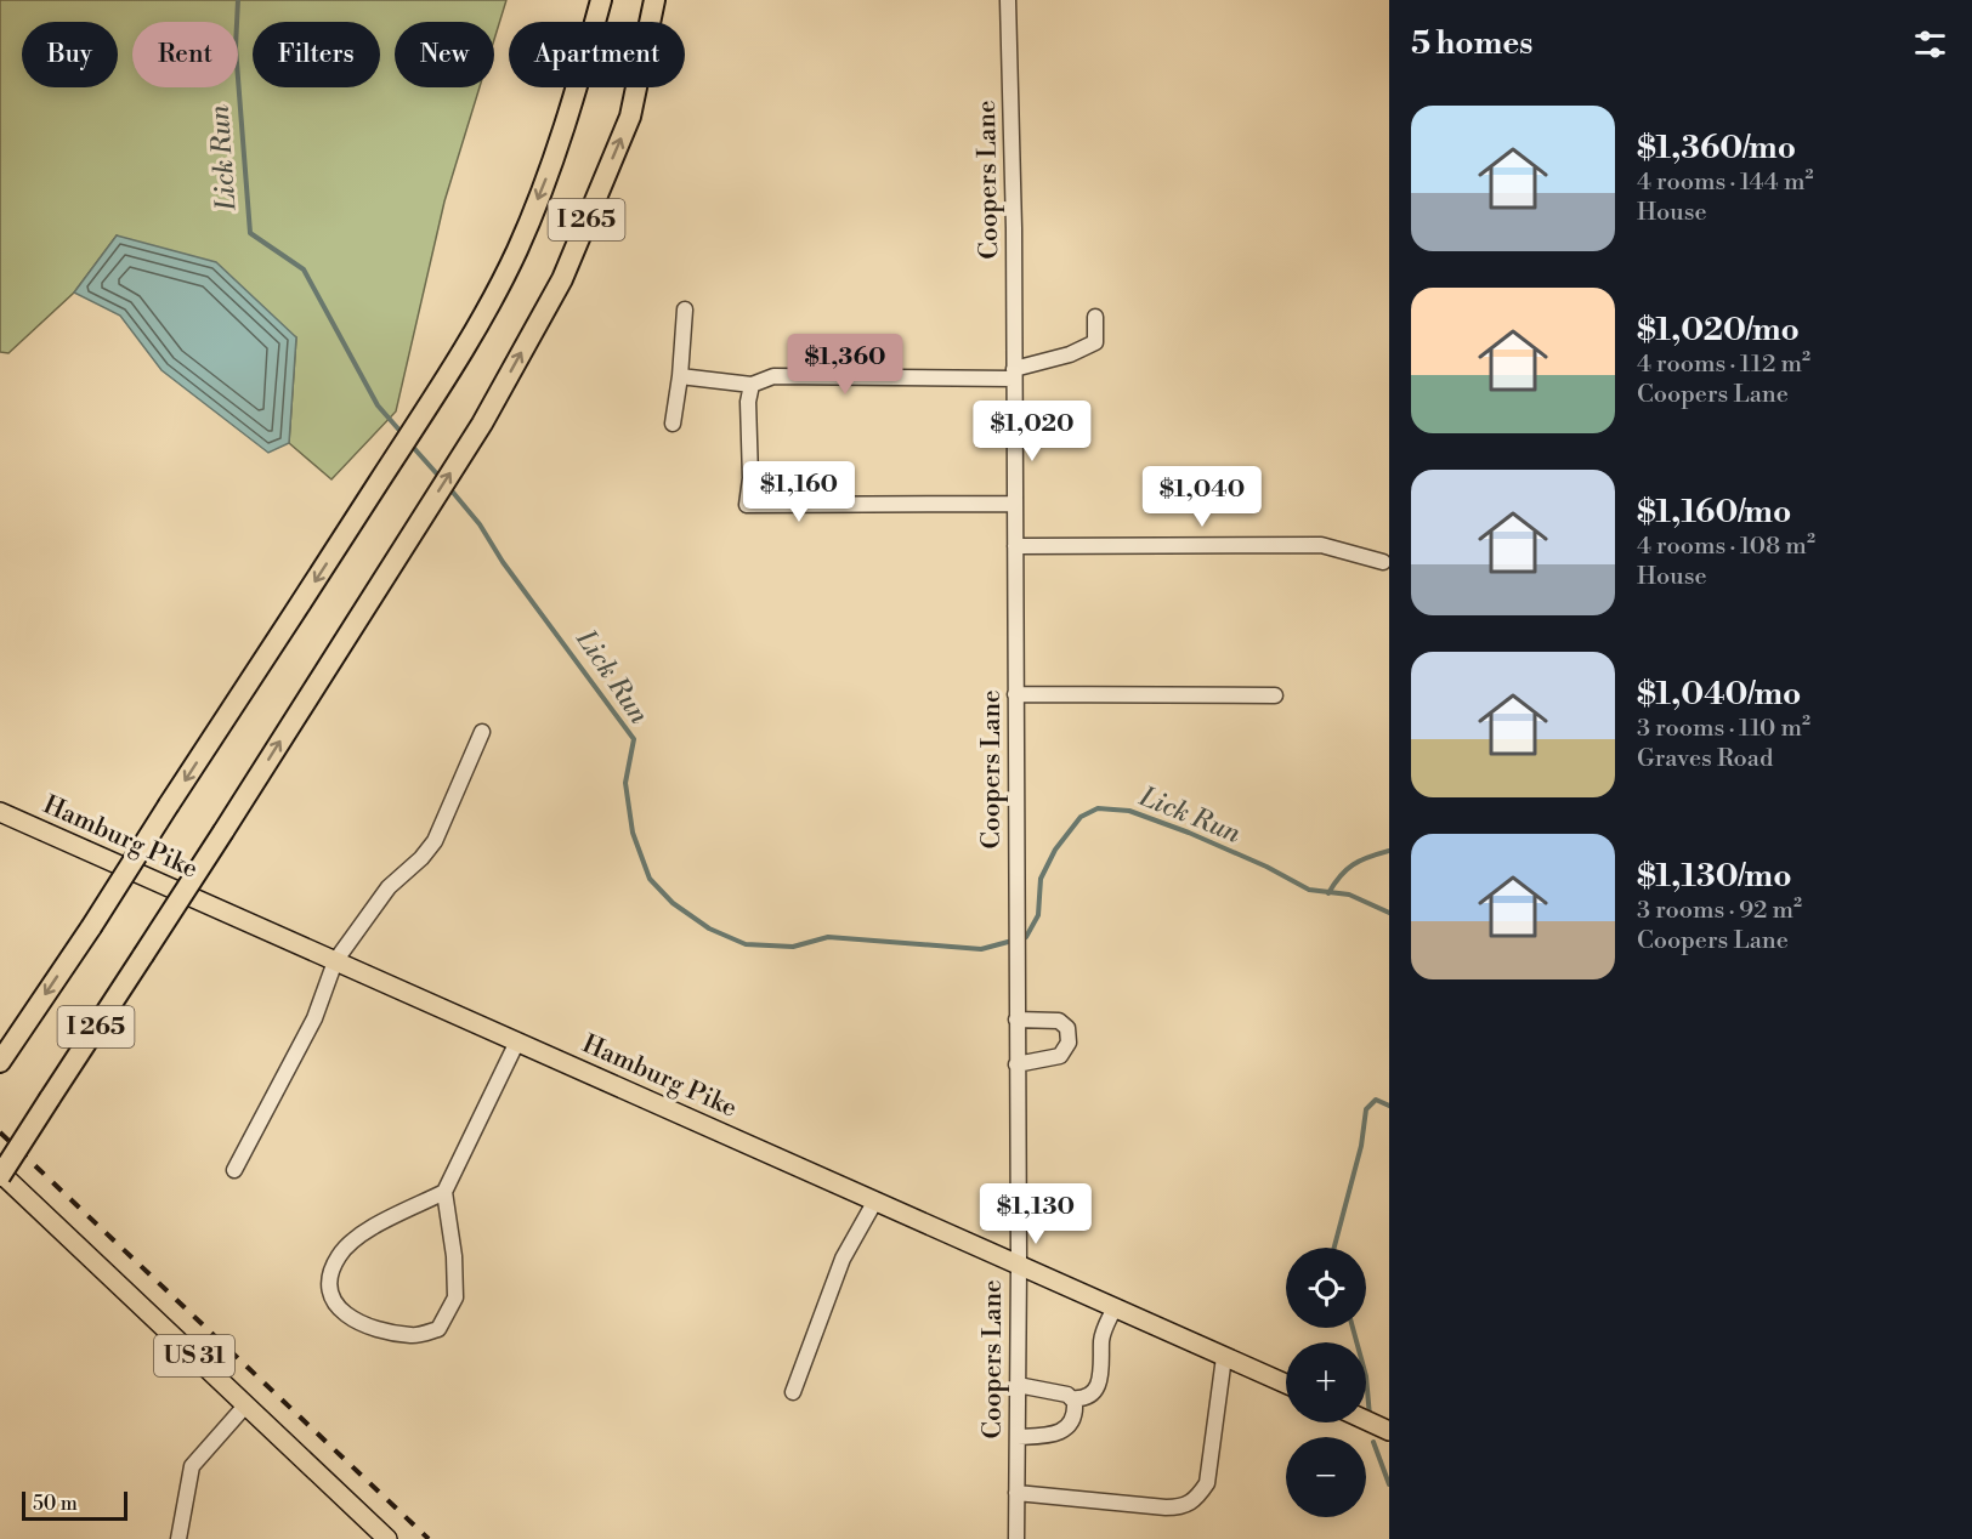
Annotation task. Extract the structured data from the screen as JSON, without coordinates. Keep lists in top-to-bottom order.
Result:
{
  "streets": {
    "highway": ["I 265"],
    "main road": ["Hamburg Pike", "US 31"],
    "street": ["Coopers Lane"]
  },
  "crossings": [
    ["Coopers Lane", "Hamburg Pike"],
    ["I 265", "US 31"]
  ],
  "water": ["Lick Run"],
  "scale_bar": "50 m",
  "page": {
    "heading": "5 homes",
    "chip": [
      "Buy",
      "Rent",
      "Filters",
      "New",
      "Apartment"
    ],
    "list": [
      {
        "name": "$1,360/mo",
        "note": "4 rooms · 144 m² · House"
      },
      {
        "name": "$1,020/mo",
        "note": "4 rooms · 112 m² · Coopers Lane"
      },
      {
        "name": "$1,160/mo",
        "note": "4 rooms · 108 m² · House"
      },
      {
        "name": "$1,040/mo",
        "note": "3 rooms · 110 m² · Graves Road"
      },
      {
        "name": "$1,130/mo",
        "note": "3 rooms · 92 m² · Coopers Lane"
      }
    ],
    "price": [
      "$1,360",
      "$1,020",
      "$1,160",
      "$1,040",
      "$1,130"
    ],
    "map_buttons": ["+", "−"],
    "scale": "50 m"
  }
}
